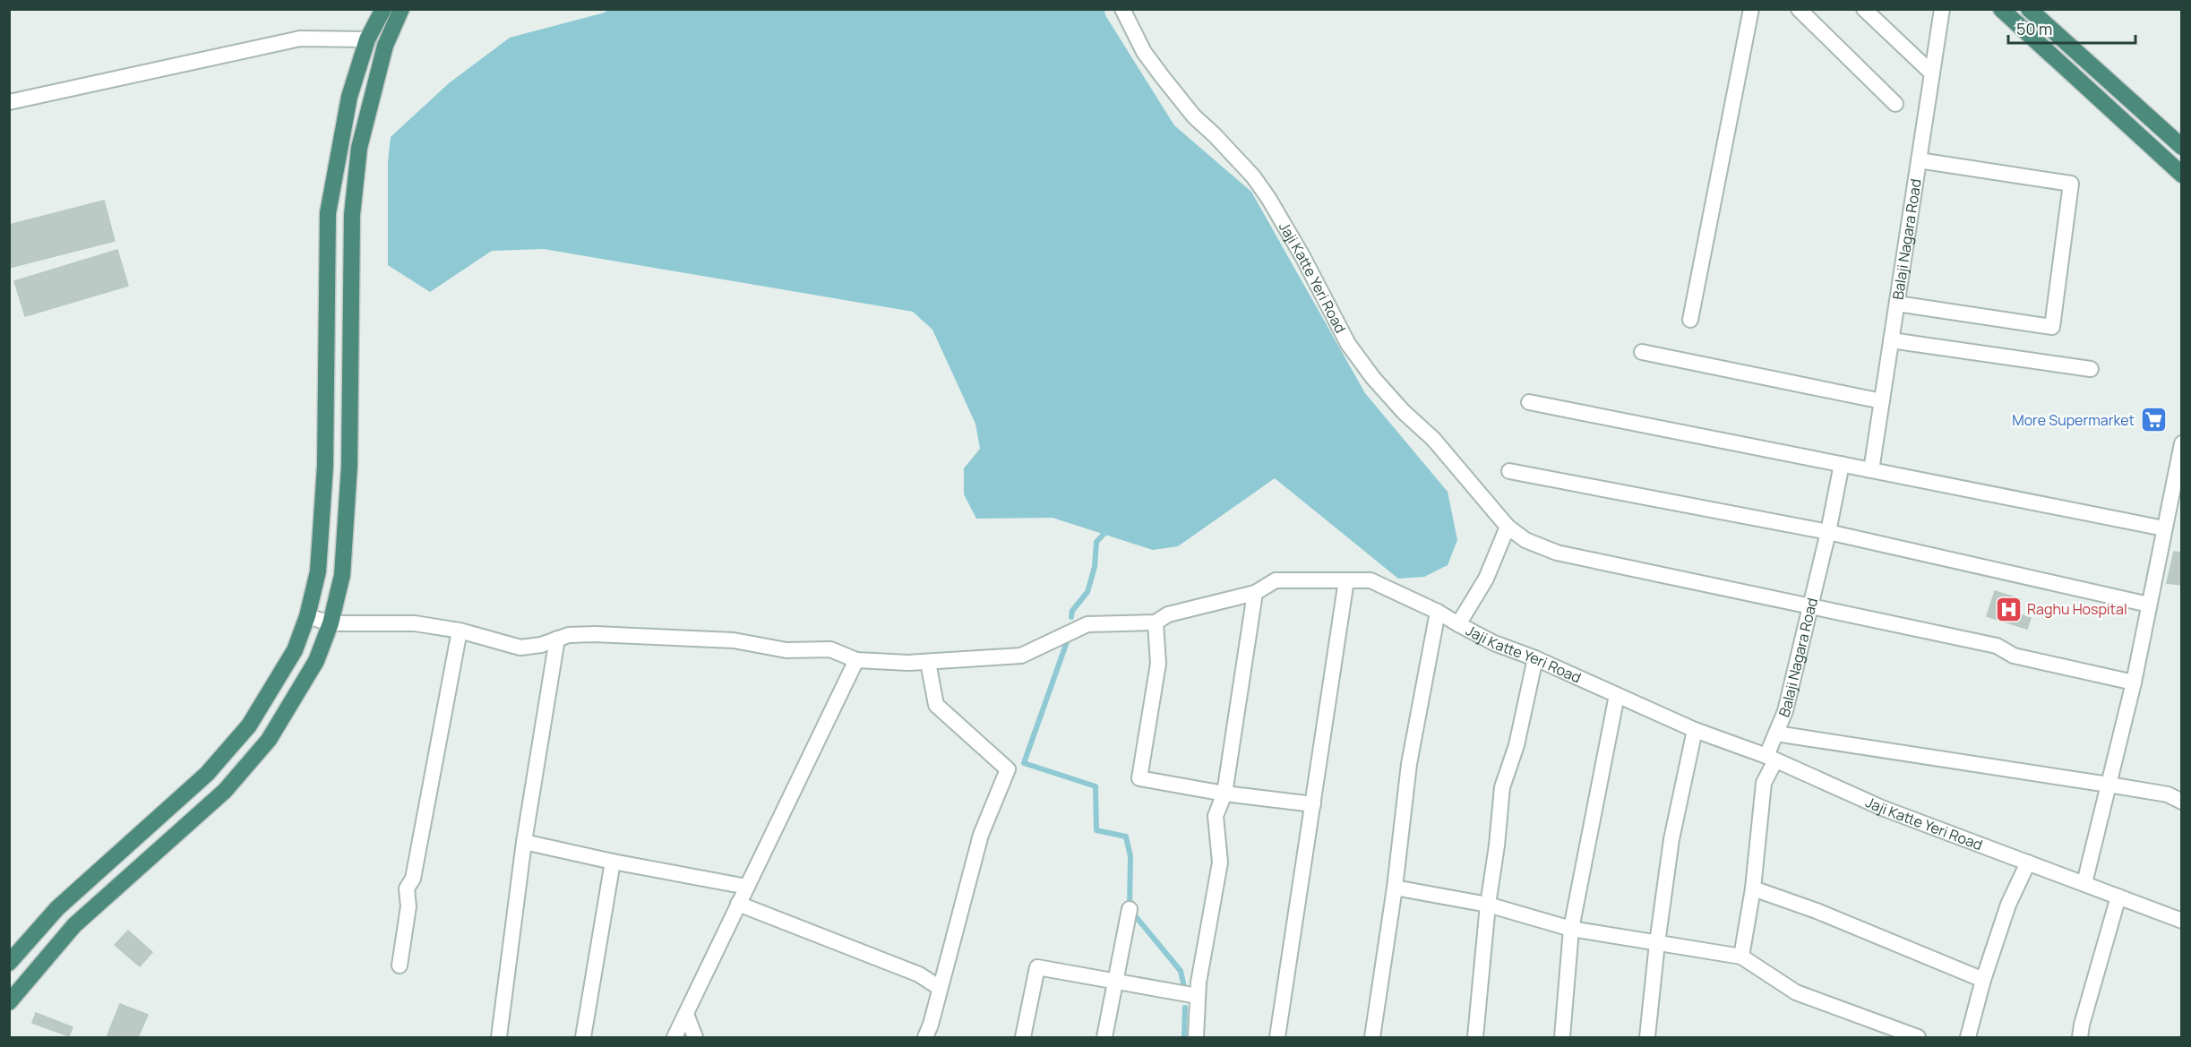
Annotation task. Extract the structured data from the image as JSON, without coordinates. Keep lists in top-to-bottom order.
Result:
{
  "streets": {
    "street": ["Balaji Nagara Road", "Jaji Katte Yeri Road"]
  },
  "crossings": [
    ["Balaji Nagara Road", "Jaji Katte Yeri Road"]
  ],
  "places": {
    "supermarket": ["More Supermarket"],
    "hospital": ["Raghu Hospital"]
  },
  "scale_bar": "50 m"
}
